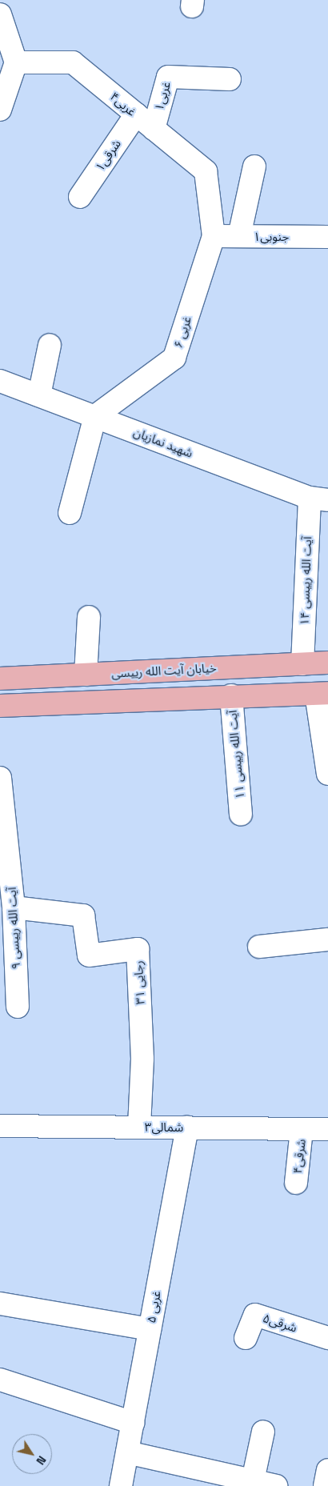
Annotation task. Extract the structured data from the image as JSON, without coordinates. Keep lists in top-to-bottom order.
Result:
{
  "streets": {
    "main road": ["خیابان آیت الله رییسی"],
    "street": [
      "غربی۱",
      "غربی۴",
      "شرقی۱",
      "جنوبی۱",
      "غربی ۶",
      "شهید نمازیان",
      "آیت الله رییسی ۱۴",
      "آیت الله رییسی ۱۱",
      "آیت الله رییسی ۹",
      "رجایی ۳۱",
      "شمالی۳",
      "شرقی۴",
      "غربی ۵",
      "شرقی۵"
    ]
  },
  "crossings": [
    ["غربی۱", "غربی۴"],
    ["غربی۴", "شرقی۱"],
    ["غربی۴", "جنوبی۱"],
    ["غربی۴", "غربی ۶"],
    ["جنوبی۱", "غربی ۶"],
    ["غربی ۶", "شهید نمازیان"],
    ["شهید نمازیان", "آیت الله رییسی ۱۴"],
    ["آیت الله رییسی ۱۴", "خیابان آیت الله رییسی"],
    ["آیت الله رییسی ۹", "رجایی ۳۱"],
    ["رجایی ۳۱", "شمالی۳"],
    ["شمالی۳", "شرقی۴"],
    ["شمالی۳", "غربی ۵"]
  ],
  "north": "bottom right"
}
